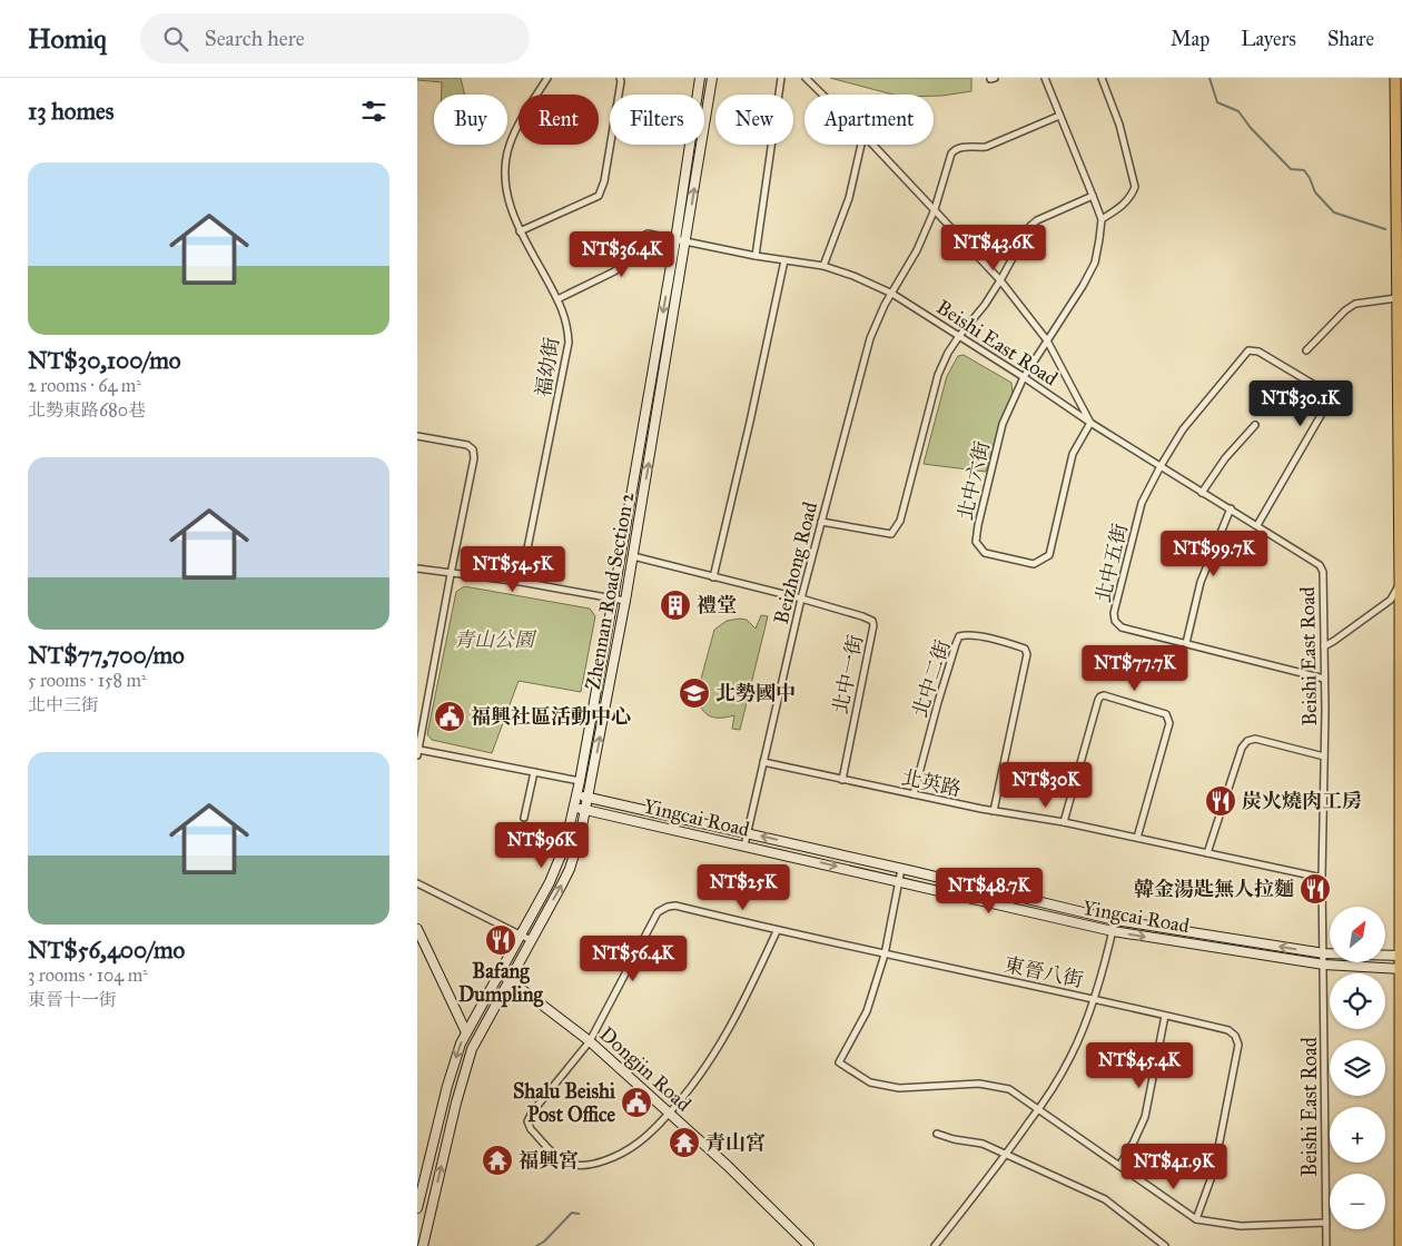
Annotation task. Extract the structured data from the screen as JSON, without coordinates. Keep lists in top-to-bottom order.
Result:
{
  "streets": {
    "street": [
      "Beishi East Road",
      "福幼街",
      "北中六街",
      "Beizhong Road",
      "北中五街",
      "Zhennan Road Section 2",
      "北中一街",
      "北中二街",
      "北英路",
      "Yingcai Road",
      "東晉八街",
      "Dongjin Road"
    ]
  },
  "crossings": [
    ["Beishi East Road", "福幼街"],
    ["Beishi East Road", "北中六街"],
    ["Beishi East Road", "Beizhong Road"],
    ["Beishi East Road", "北中五街"],
    ["Beishi East Road", "Zhennan Road Section 2"],
    ["Beishi East Road", "北英路"],
    ["Beishi East Road", "Yingcai Road"],
    ["Beizhong Road", "北中一街"],
    ["Beizhong Road", "北英路"],
    ["Beizhong Road", "Yingcai Road"],
    ["Zhennan Road Section 2", "北中一街"],
    ["Zhennan Road Section 2", "Yingcai Road"],
    ["Zhennan Road Section 2", "Dongjin Road"],
    ["北中一街", "北英路"],
    ["北中二街", "北英路"],
    ["東晉八街", "Dongjin Road"]
  ],
  "parks": ["青山公園"],
  "places": {
    "building": ["禮堂"],
    "school or university": ["北勢國中"],
    "public building": ["福興社區活動中心", "Shalu Beishi Post Office"],
    "restaurant": ["炭火燒肉工房", "韓金湯匙無人拉麵", "Bafang Dumpling"],
    "temple": ["青山宮", "福興宮"]
  },
  "north": "top right",
  "page": {
    "header": "Homiq",
    "search": "Search here",
    "nav": ["Map", "Layers", "Share"],
    "heading": "13 homes",
    "chip": [
      "Buy",
      "Rent",
      "Filters",
      "New",
      "Apartment"
    ],
    "list": [
      {
        "name": "NT$30,100/mo",
        "note": "2 rooms · 64 m² · 北勢東路680巷"
      },
      {
        "name": "NT$77,700/mo",
        "note": "5 rooms · 158 m² · 北中三街"
      },
      {
        "name": "NT$56,400/mo",
        "note": "3 rooms · 104 m² · 東晉十一街"
      }
    ],
    "price": [
      "NT$43.6K",
      "NT$36.4K",
      "NT$30.1K",
      "NT$99.7K",
      "NT$54.5K",
      "NT$77.7K",
      "NT$30K",
      "NT$96K",
      "NT$25K",
      "NT$48.7K",
      "NT$56.4K",
      "NT$45.4K",
      "NT$41.9K"
    ],
    "map_buttons": ["+", "−"]
  }
}
